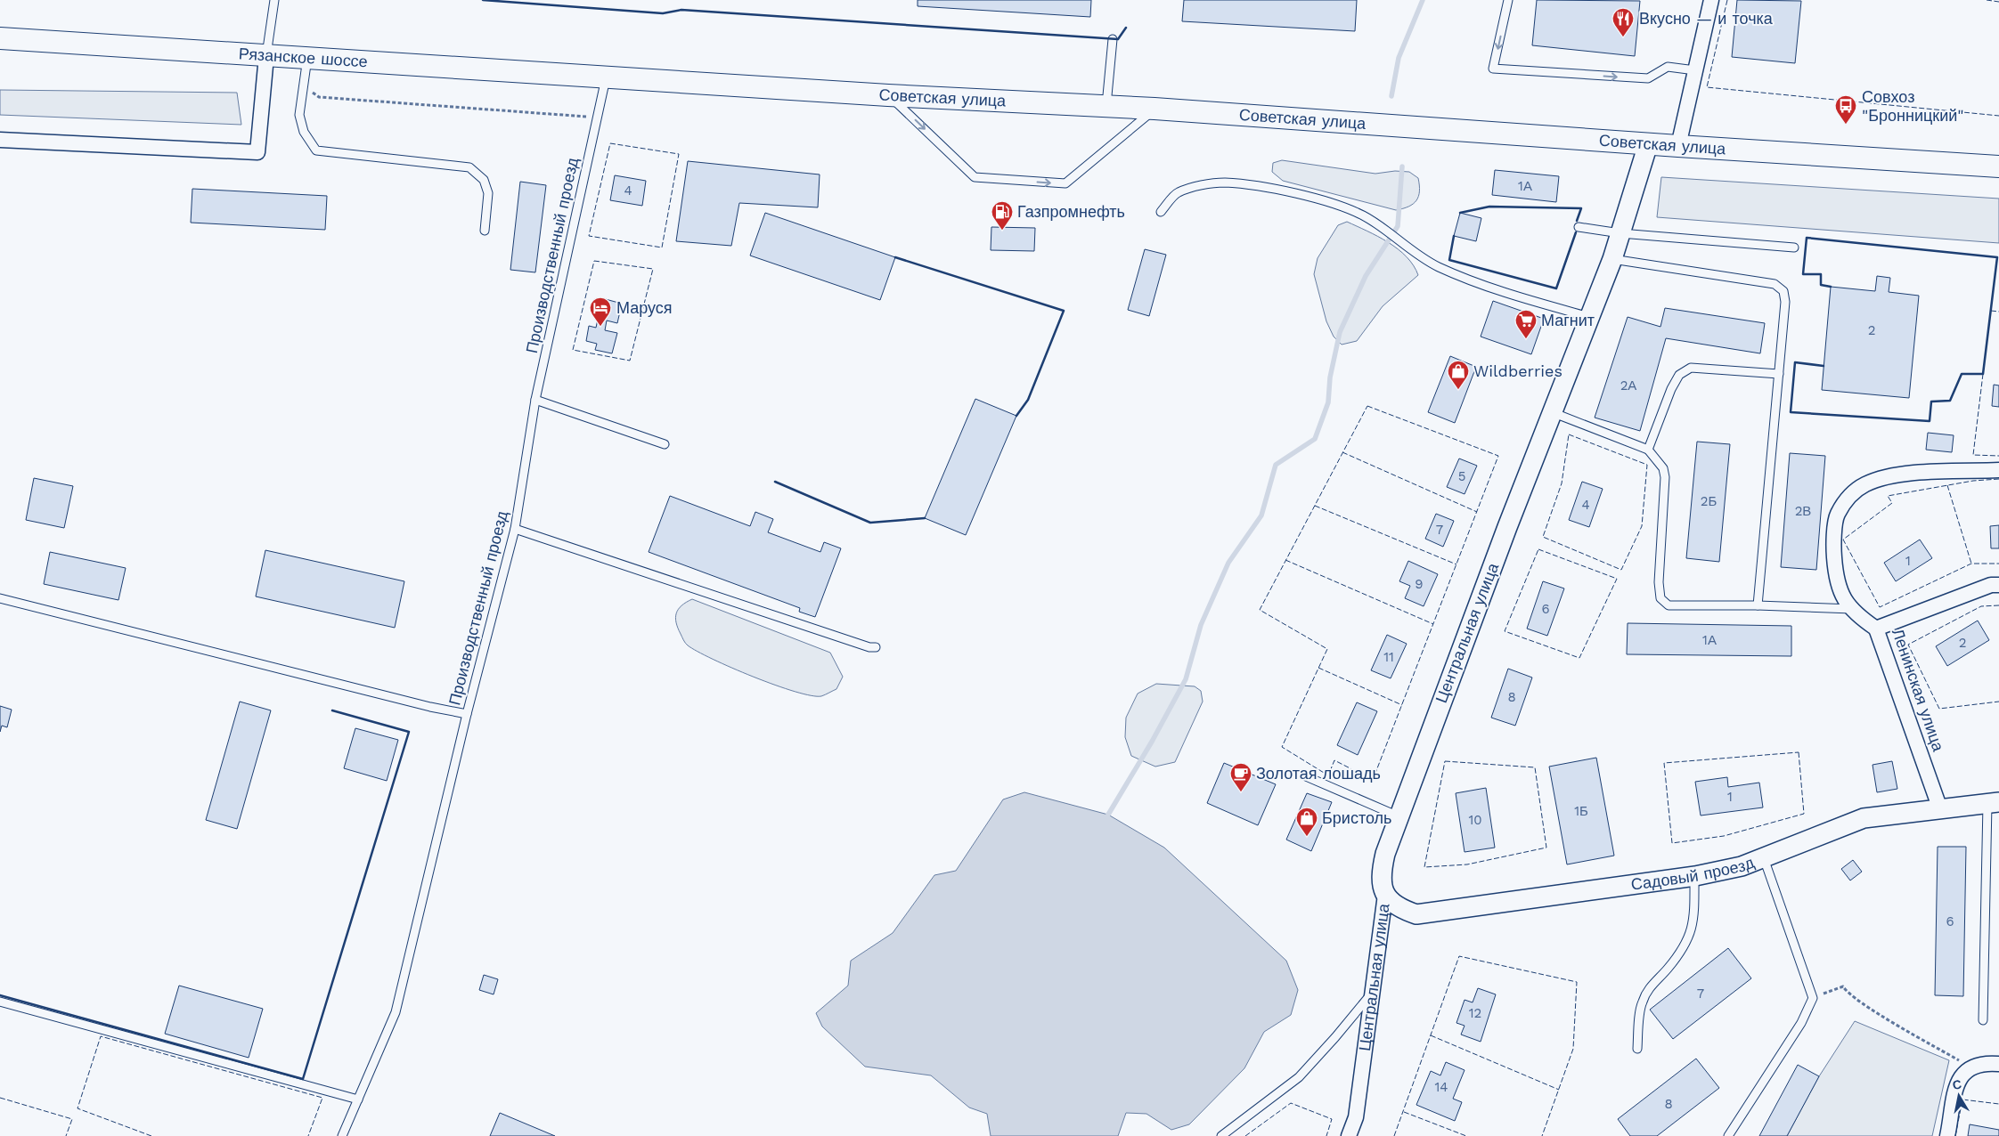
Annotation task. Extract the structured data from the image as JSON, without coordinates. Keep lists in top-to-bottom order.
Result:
{
  "streets": {
    "main road": ["Рязанское шоссе", "Советская улица"],
    "street": ["Центральная улица", "Ленинская улица", "Садовый проезд"],
    "lane": ["Производственный проезд"]
  },
  "crossings": [
    ["Рязанское шоссе", "Советская улица"],
    ["Рязанское шоссе", "Производственный проезд"],
    ["Советская улица", "Производственный проезд"],
    ["Советская улица", "Центральная улица"],
    ["Центральная улица", "Садовый проезд"],
    ["Ленинская улица", "Садовый проезд"]
  ],
  "places": {
    "restaurant": ["Вкусно — и точка"],
    "bus stop": ["Совхоз \"Бронницкий\""],
    "fuel station": ["Газпромнефть"],
    "hotel": ["Маруся"],
    "supermarket": ["Магнит"],
    "shop": ["Wildberries", "Бристоль"],
    "cafe": ["Золотая лошадь"]
  },
  "house_numbers": [
    "1А",
    "4",
    "2",
    "2А",
    "5",
    "2Б",
    "4",
    "2В",
    "7",
    "1",
    "9",
    "6",
    "1А",
    "2",
    "11",
    "8",
    "1",
    "1Б",
    "10",
    "6",
    "7",
    "12",
    "14",
    "8"
  ],
  "north": "top"
}
